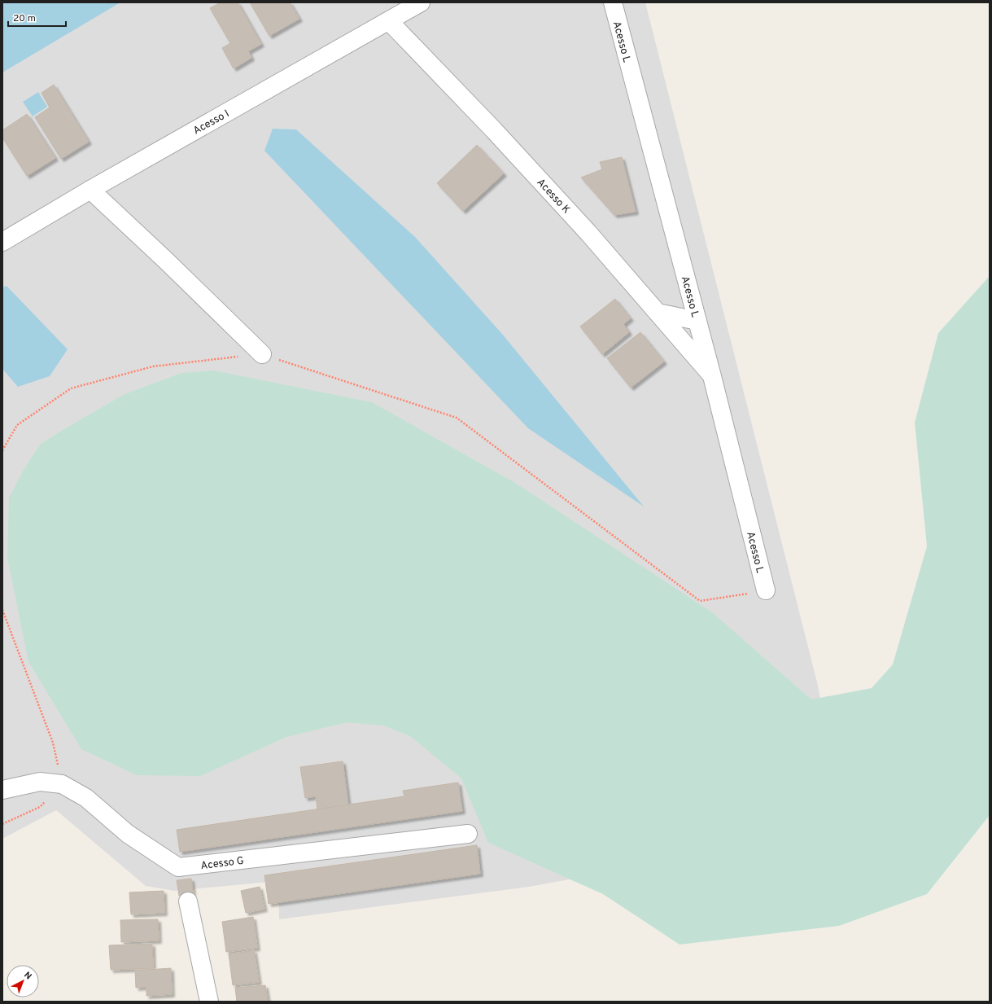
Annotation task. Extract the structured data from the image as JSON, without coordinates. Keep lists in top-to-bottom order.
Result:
{
  "streets": {
    "street": [
      "Acesso L",
      "Acesso I",
      "Acesso K",
      "Acesso G"
    ]
  },
  "crossings": [
    ["Acesso L", "Acesso K"],
    ["Acesso I", "Acesso K"]
  ],
  "scale_bar": "20 m",
  "north": "top right"
}
